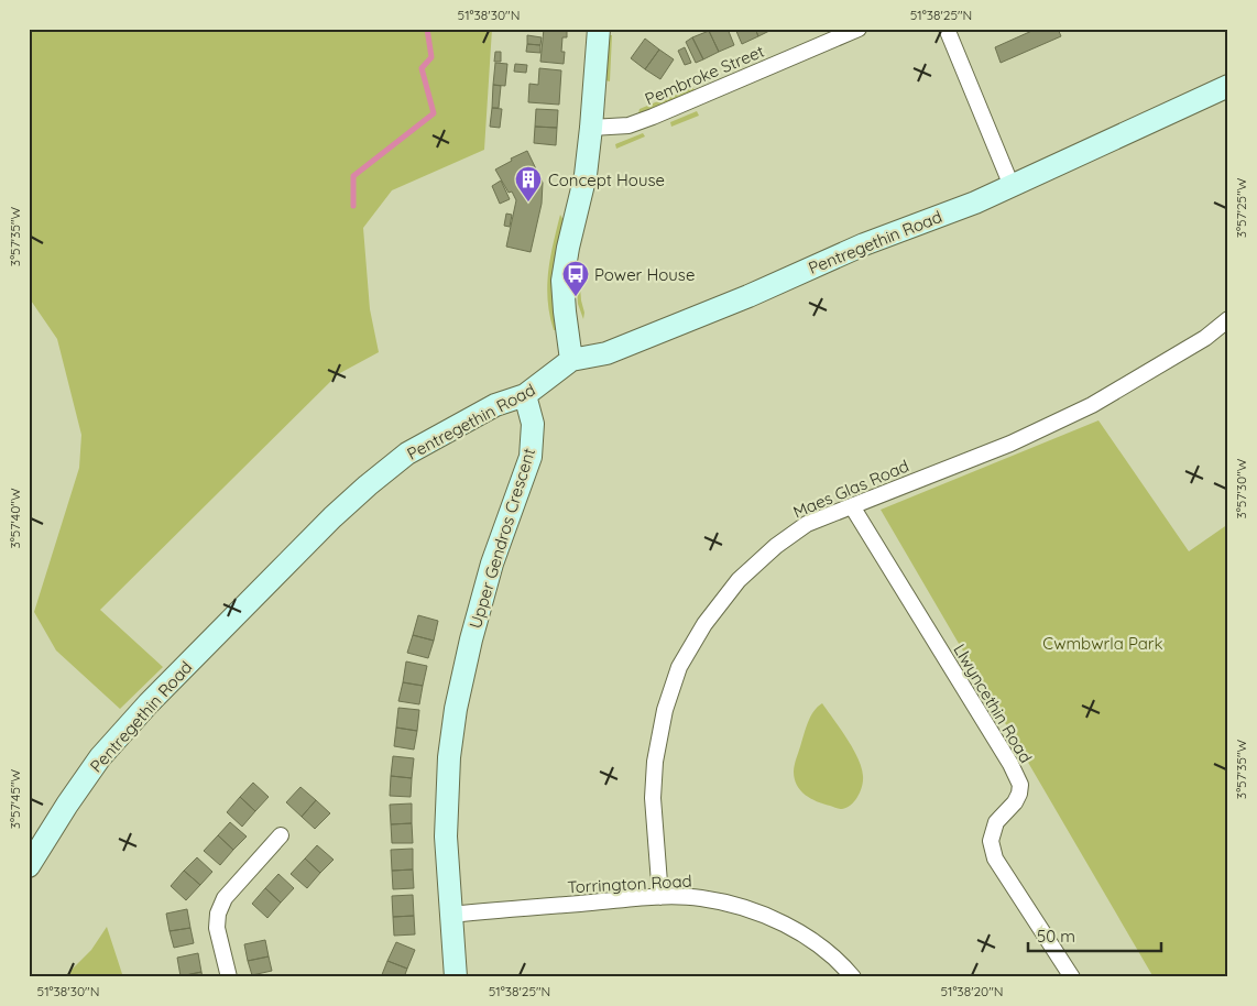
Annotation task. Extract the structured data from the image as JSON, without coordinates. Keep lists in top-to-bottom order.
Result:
{
  "streets": {
    "street": [
      "Pembroke Street",
      "Pentregethin Road",
      "Maes Glas Road",
      "Upper Gendros Crescent",
      "Llwyncethin Road",
      "Torrington Road"
    ]
  },
  "crossings": [
    ["Pentregethin Road", "Upper Gendros Crescent"],
    ["Maes Glas Road", "Llwyncethin Road"],
    ["Maes Glas Road", "Torrington Road"],
    ["Upper Gendros Crescent", "Torrington Road"]
  ],
  "parks": ["Cwmbwrla Park"],
  "places": {
    "building": ["Concept House"],
    "bus stop": ["Power House"]
  },
  "scale_bar": "50 m",
  "coordinates": [
    "51°38'30\"N",
    "51°38'25\"N",
    "3°57'25\"W",
    "3°57'35\"W",
    "3°57'30\"W",
    "3°57'40\"W",
    "3°57'45\"W",
    "51°38'20\"N"
  ]
}
